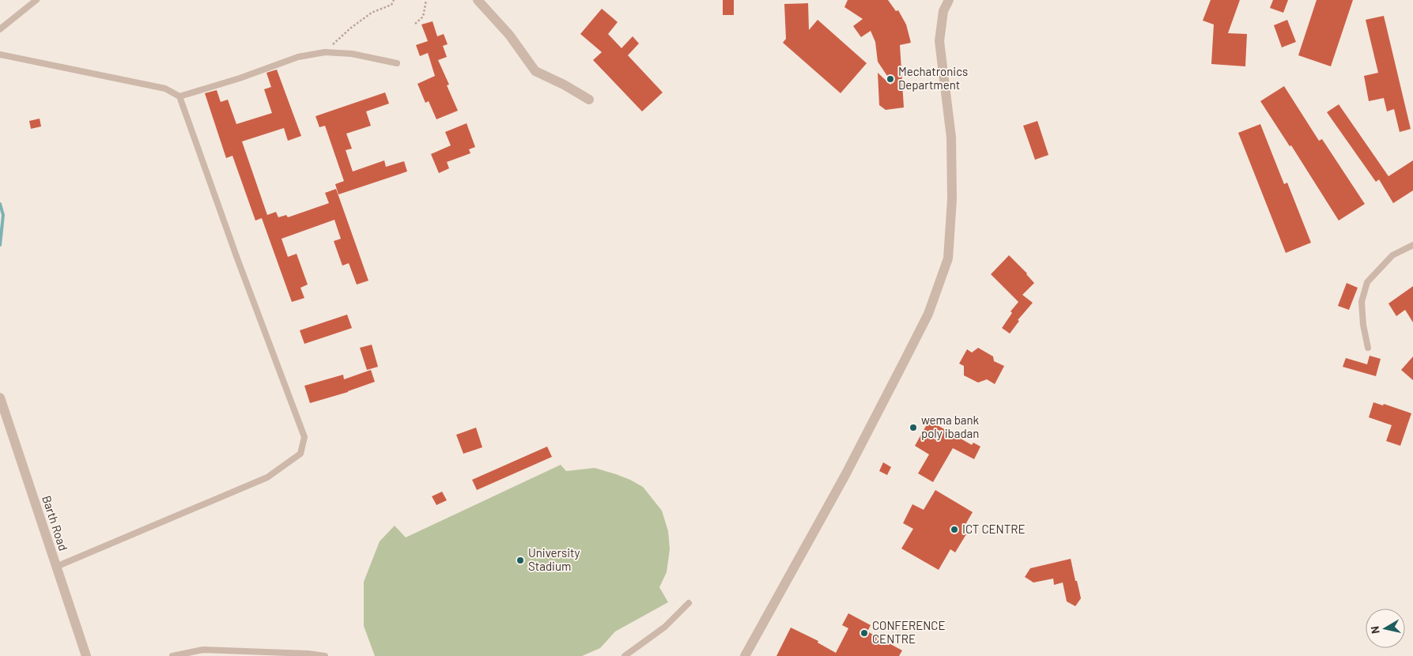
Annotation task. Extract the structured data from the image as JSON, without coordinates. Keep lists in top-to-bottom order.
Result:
{
  "streets": {
    "street": ["Barth Road"]
  },
  "places": [
    "Mechatronics Department",
    "wema bank poly ibadan",
    "ICT CENTRE",
    "University Stadium",
    "CONFERENCE CENTRE"
  ],
  "north": "left"
}
